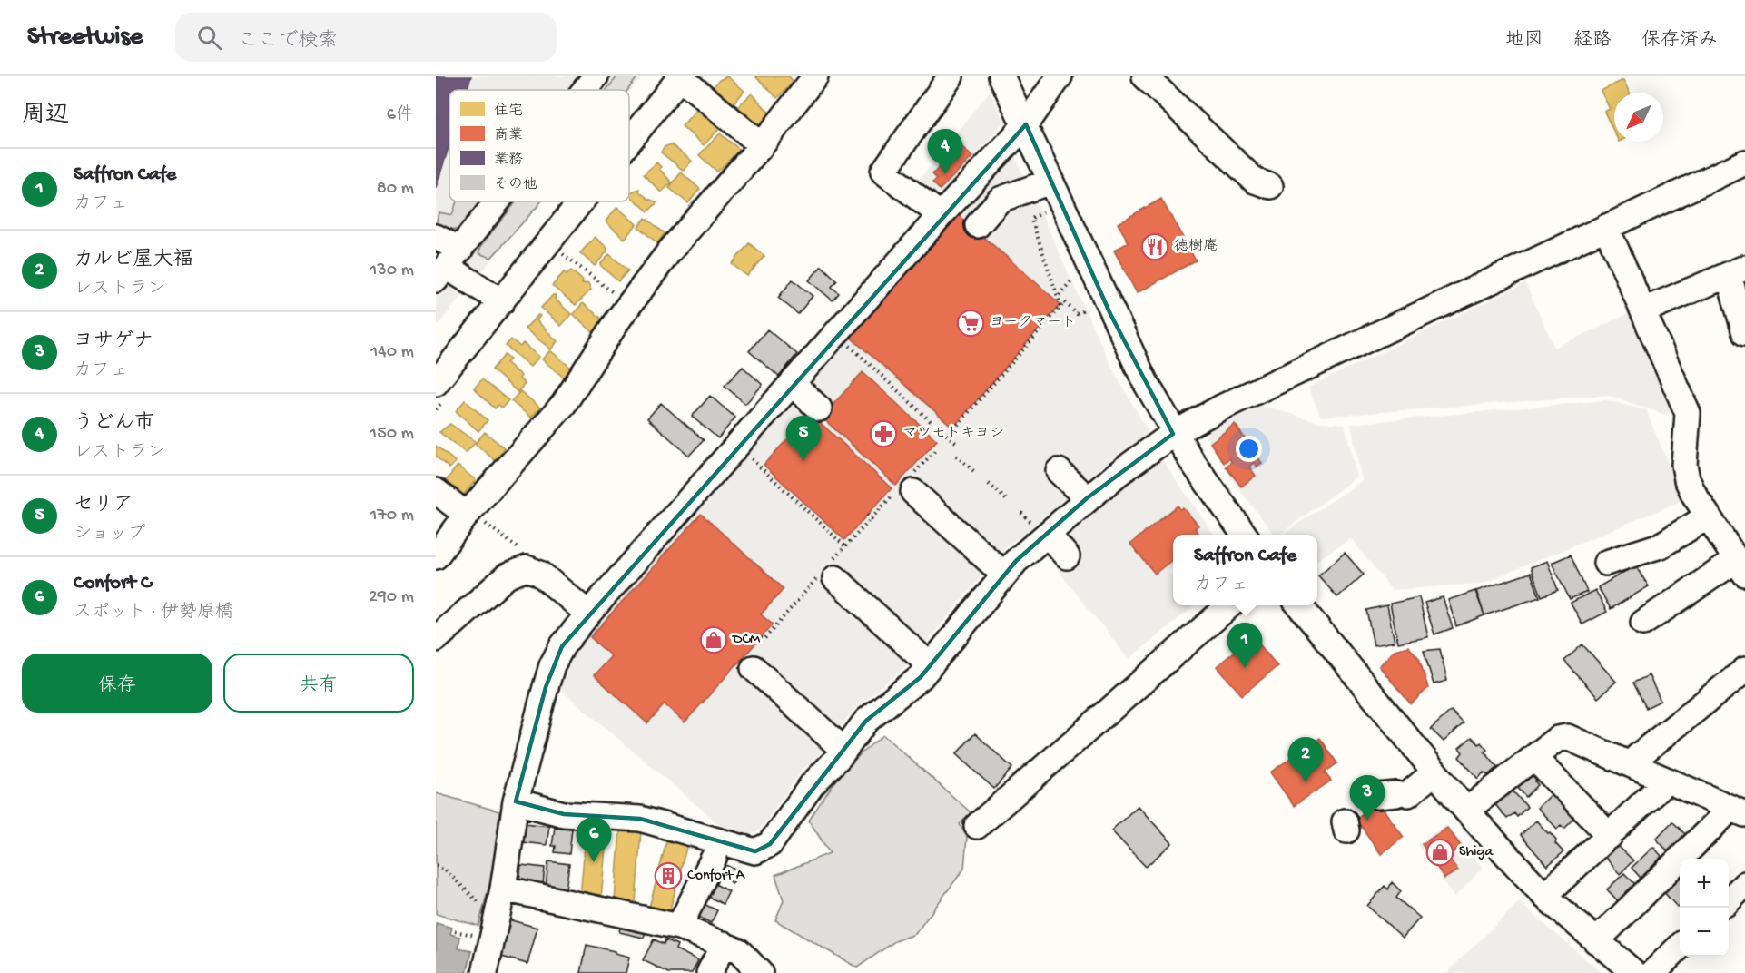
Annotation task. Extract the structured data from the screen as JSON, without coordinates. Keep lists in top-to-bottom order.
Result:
{
  "places": {
    "restaurant": ["徳樹庵"],
    "supermarket": ["ヨークマート"],
    "pharmacy": ["マツモトキヨシ"],
    "shop": ["DCM", "Shiga"],
    "building": ["Confort A"]
  },
  "legend": [
    "住宅",
    "商業",
    "業務",
    "その他"
  ],
  "north": "bottom left",
  "page": {
    "header": "Streetwise",
    "search": "ここで検索",
    "nav": ["地図", "経路", "保存済み"],
    "heading": ["周辺", "6件"],
    "pins": [
      "4",
      "5",
      "1",
      "2",
      "3",
      "6"
    ],
    "list": [
      {
        "mark": "1",
        "name": "Saffron Cafe",
        "note": "カフェ",
        "value": "80 m"
      },
      {
        "mark": "2",
        "name": "カルビ屋大福",
        "note": "レストラン",
        "value": "130 m"
      },
      {
        "mark": "3",
        "name": "ヨサゲナ",
        "note": "カフェ",
        "value": "140 m"
      },
      {
        "mark": "4",
        "name": "うどん市",
        "note": "レストラン",
        "value": "150 m"
      },
      {
        "mark": "5",
        "name": "セリア",
        "note": "ショップ",
        "value": "170 m"
      },
      {
        "mark": "6",
        "name": "Confort C",
        "note": "スポット · 伊勢原橋",
        "value": "290 m"
      }
    ],
    "popup": ["Saffron Cafe", "カフェ"],
    "buttons": ["保存", "共有"],
    "map_buttons": ["+", "−"]
  }
}
